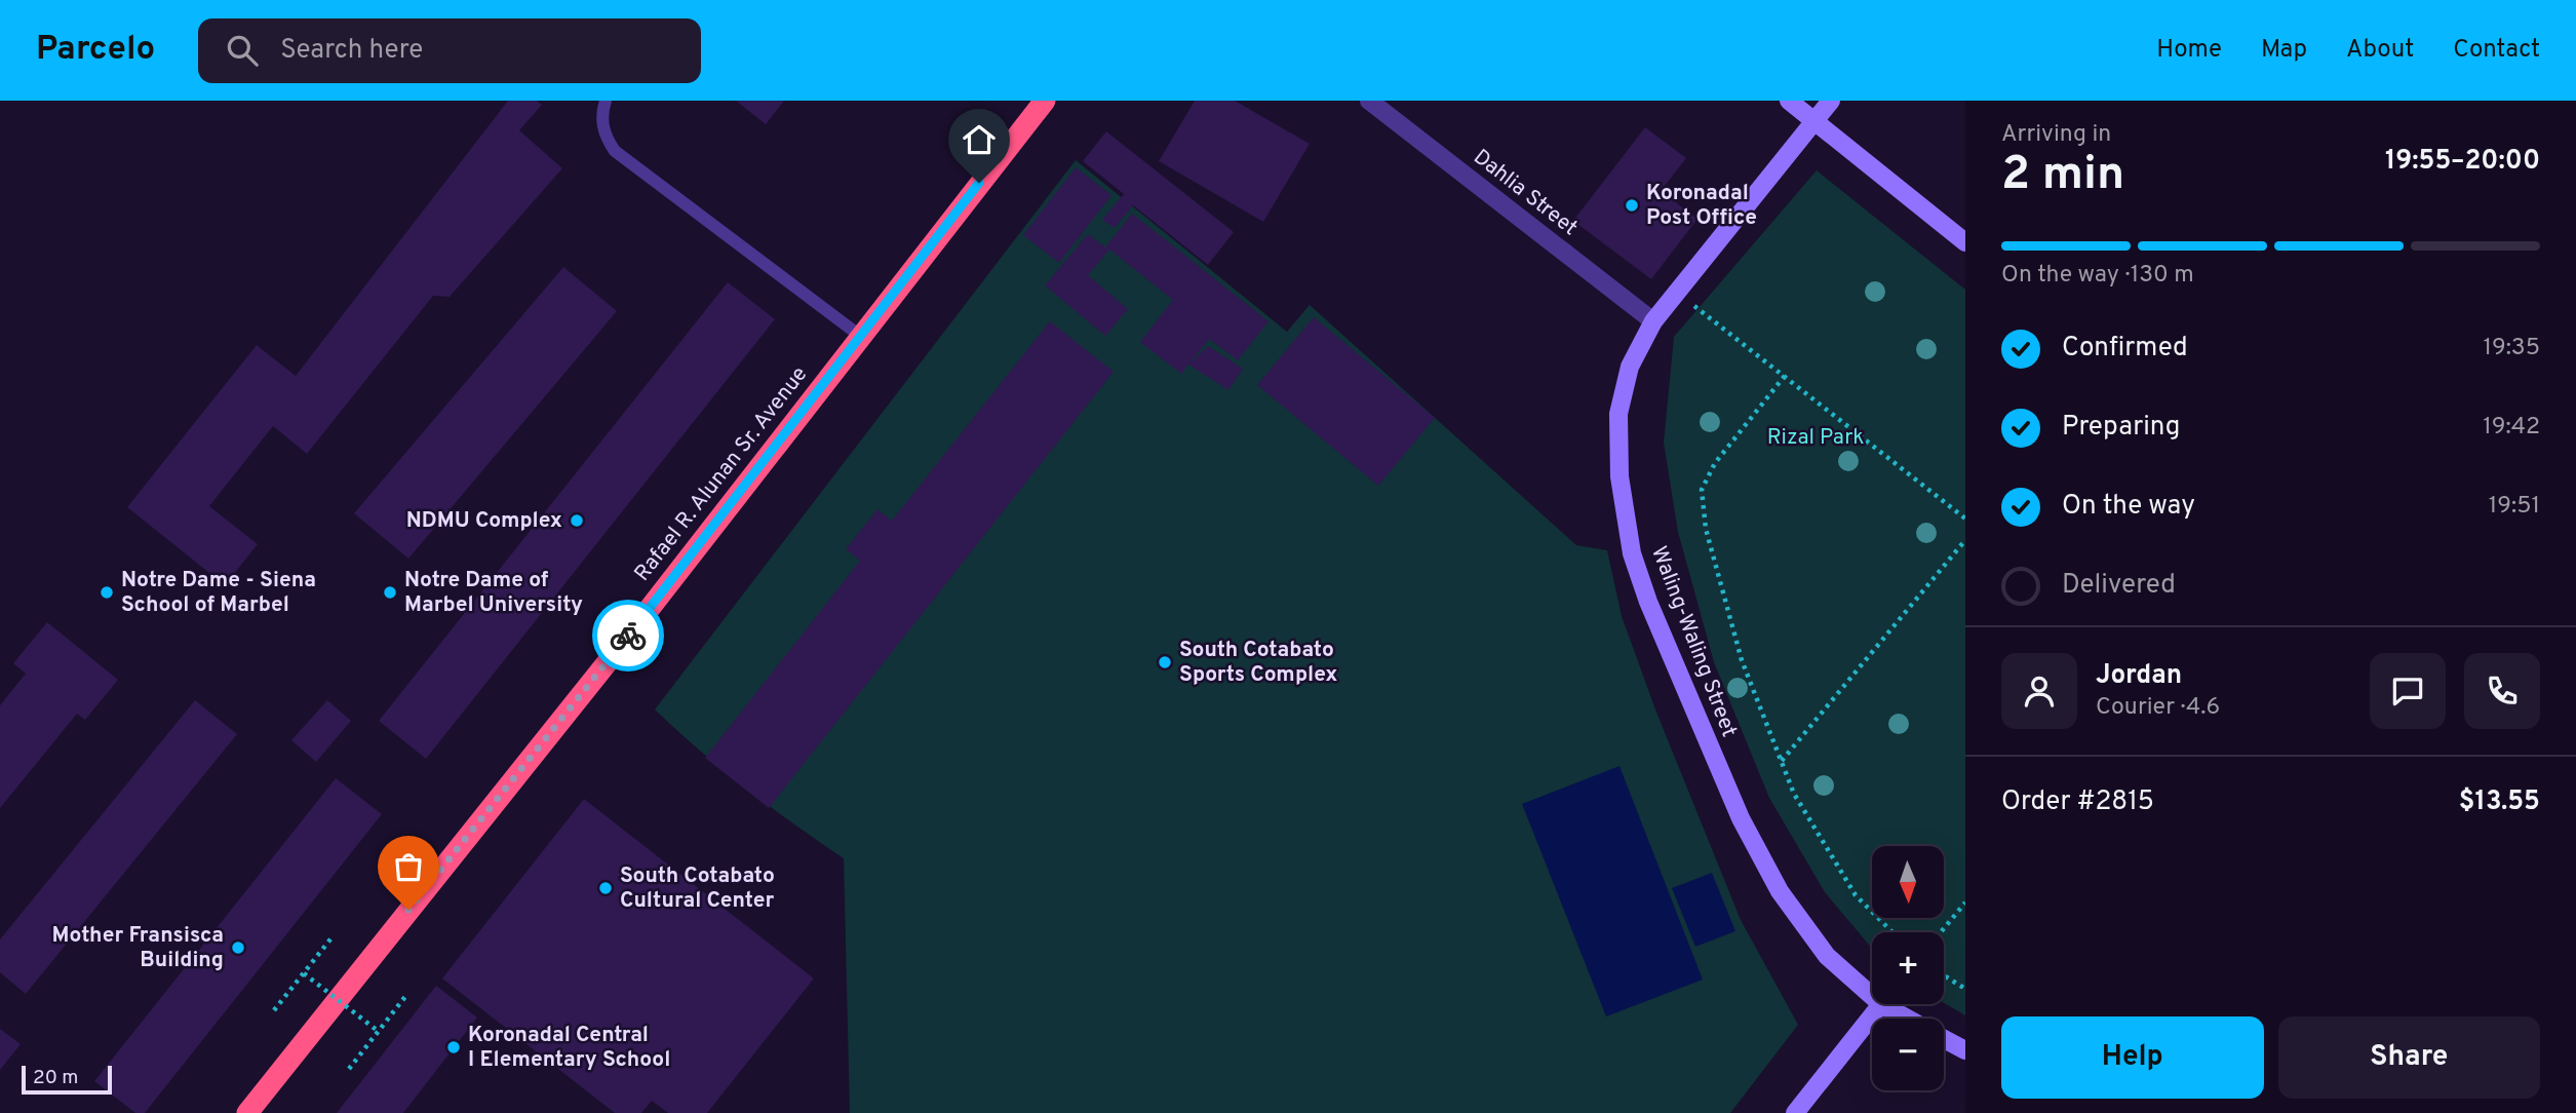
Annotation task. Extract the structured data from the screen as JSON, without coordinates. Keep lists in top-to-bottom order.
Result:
{
  "streets": {
    "highway": ["Rafael R. Alunan Sr. Avenue"],
    "street": ["Dahlia Street", "Waling-Waling Street"]
  },
  "crossings": [
    ["Dahlia Street", "Waling-Waling Street"]
  ],
  "parks": ["Rizal Park"],
  "places": [
    "Koronadal Post Office",
    "NDMU Complex",
    "Notre Dame - Siena School of Marbel",
    "Notre Dame of Marbel University",
    "South Cotabato Sports Complex",
    "South Cotabato Cultural Center",
    "Mother Fransisca Building",
    "Koronadal Central I Elementary School"
  ],
  "scale_bar": "20 m",
  "north": "bottom",
  "page": {
    "header": "Parcelo",
    "search": "Search here",
    "nav": [
      "Home",
      "Map",
      "About",
      "Contact"
    ],
    "heading": ["2 min", "Arriving in", "19:55–20:00"],
    "panel": [
      "Jordan",
      "Courier · 4.6",
      "Order #2815",
      "$13.55"
    ],
    "bar": "On the way · 130 m",
    "list": [
      ["Confirmed", "19:35"],
      ["Preparing", "19:42"],
      ["On the way", "19:51"],
      "Delivered"
    ],
    "map_buttons": ["+", "−"],
    "buttons": ["Help", "Share"],
    "scale": "20 m"
  }
}
